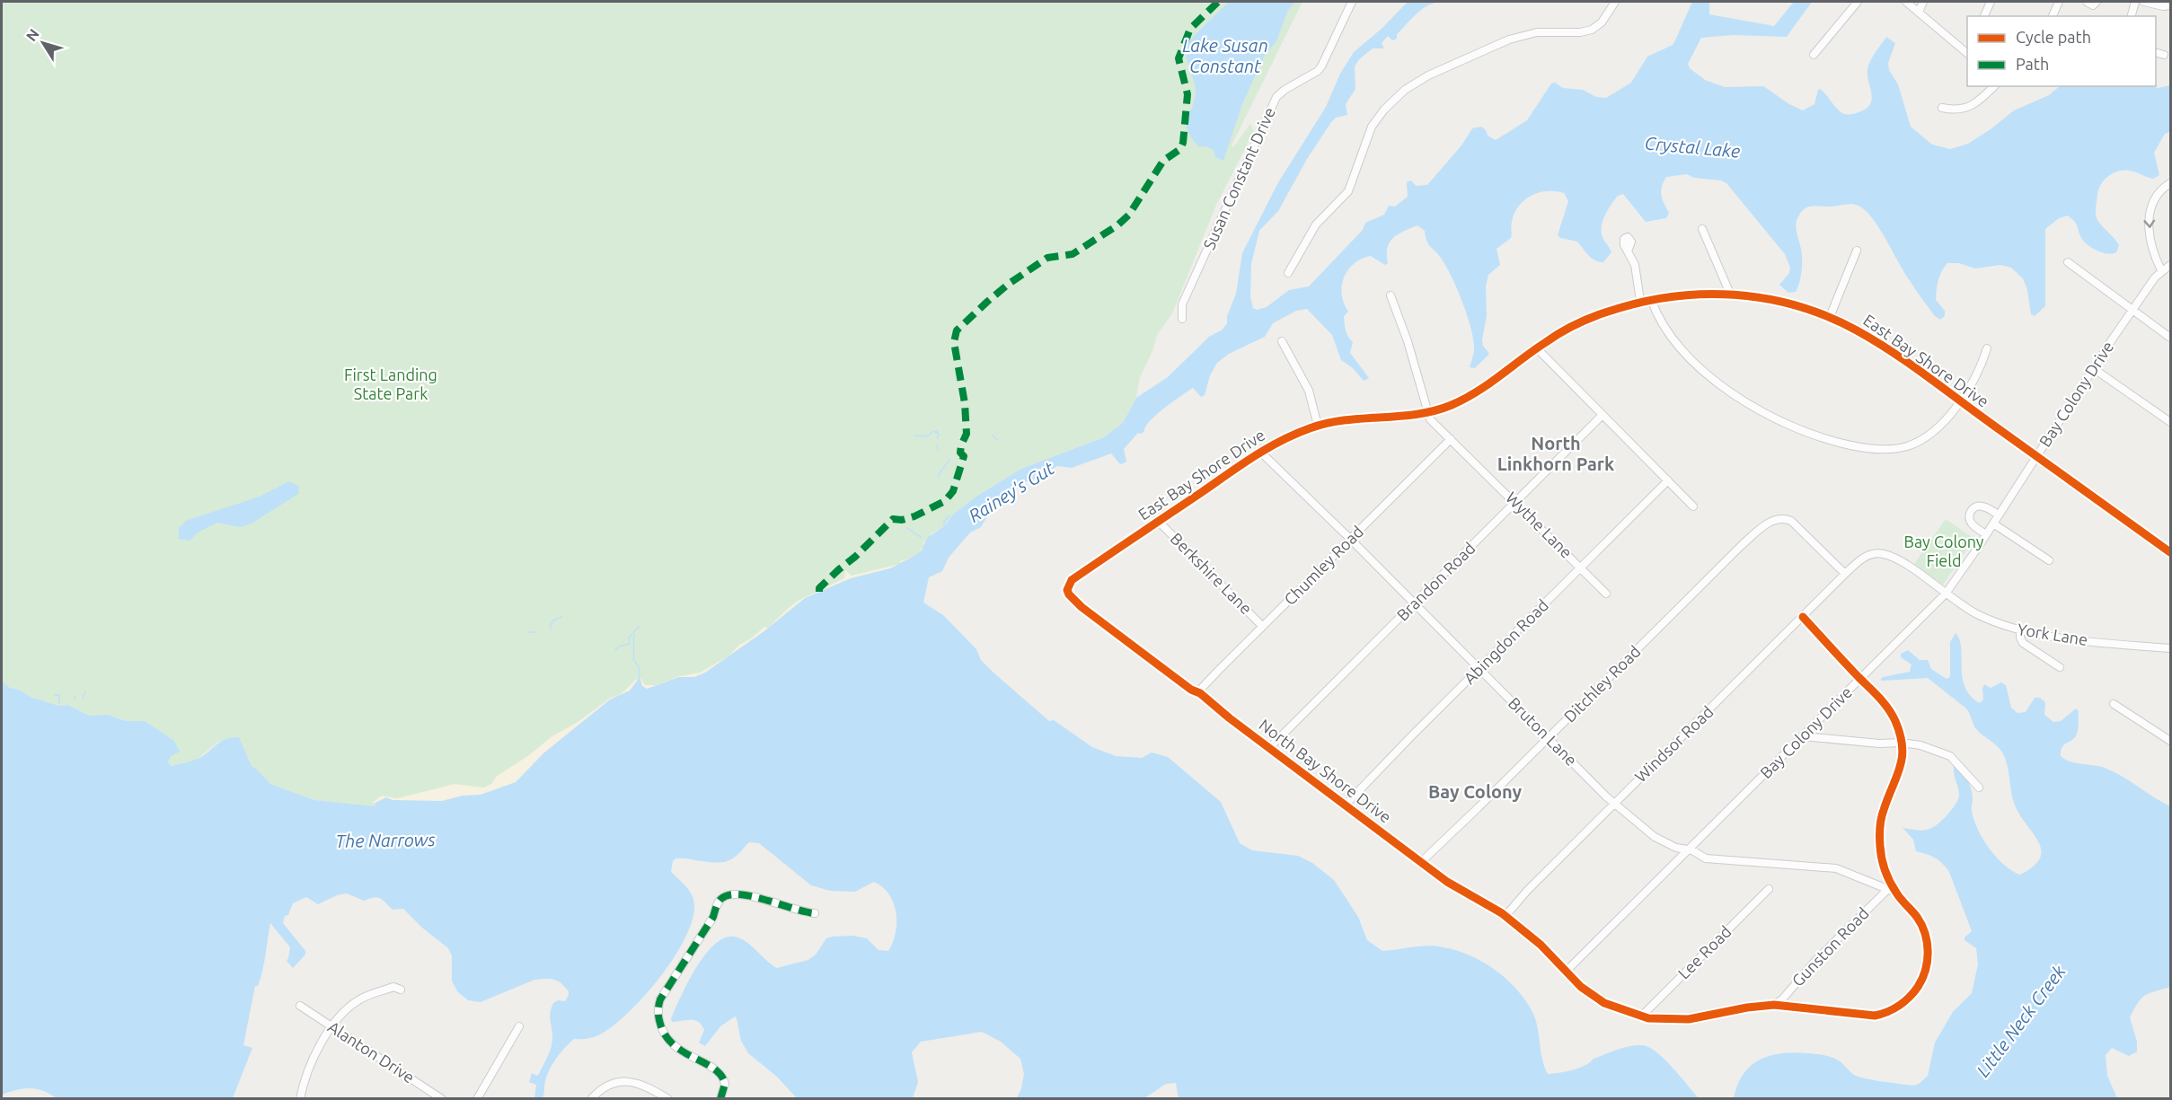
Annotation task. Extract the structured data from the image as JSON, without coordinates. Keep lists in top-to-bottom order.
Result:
{
  "streets": {
    "street": [
      "Susan Constant Drive",
      "East Bay Shore Drive",
      "Bay Colony Drive",
      "Wythe Lane",
      "Chumley Road",
      "Berkshire Lane",
      "Brandon Road",
      "York Lane",
      "Abingdon Road",
      "Ditchley Road",
      "Bruton Lane",
      "Windsor Road",
      "North Bay Shore Drive",
      "Gunston Road",
      "Lee Road",
      "Alanton Drive"
    ]
  },
  "crossings": [
    ["East Bay Shore Drive", "Bay Colony Drive"],
    ["East Bay Shore Drive", "Wythe Lane"],
    ["East Bay Shore Drive", "Berkshire Lane"],
    ["East Bay Shore Drive", "Bruton Lane"],
    ["East Bay Shore Drive", "North Bay Shore Drive"],
    ["Bay Colony Drive", "York Lane"],
    ["Bay Colony Drive", "Bruton Lane"],
    ["Bay Colony Drive", "North Bay Shore Drive"],
    ["Wythe Lane", "Chumley Road"],
    ["Wythe Lane", "Brandon Road"],
    ["Wythe Lane", "Abingdon Road"],
    ["Chumley Road", "Berkshire Lane"],
    ["Chumley Road", "Bruton Lane"],
    ["Chumley Road", "North Bay Shore Drive"],
    ["Brandon Road", "Bruton Lane"],
    ["Brandon Road", "North Bay Shore Drive"],
    ["York Lane", "Ditchley Road"],
    ["York Lane", "Windsor Road"],
    ["Abingdon Road", "Bruton Lane"],
    ["Abingdon Road", "North Bay Shore Drive"],
    ["Ditchley Road", "Bruton Lane"],
    ["Ditchley Road", "Windsor Road"],
    ["Ditchley Road", "North Bay Shore Drive"],
    ["Bruton Lane", "Windsor Road"],
    ["Bruton Lane", "North Bay Shore Drive"],
    ["Bruton Lane", "Gunston Road"],
    ["Windsor Road", "North Bay Shore Drive"],
    ["North Bay Shore Drive", "Gunston Road"],
    ["North Bay Shore Drive", "Lee Road"]
  ],
  "districts": ["North Linkhorn Park", "Bay Colony"],
  "water": [
    "Lake Susan Constant",
    "Crystal Lake",
    "Rainey's Gut",
    "The Narrows",
    "Little Neck Creek"
  ],
  "parks": ["First Landing State Park", "Bay Colony Field"],
  "legend": ["Cycle path", "Path"],
  "north": "top left"
}
